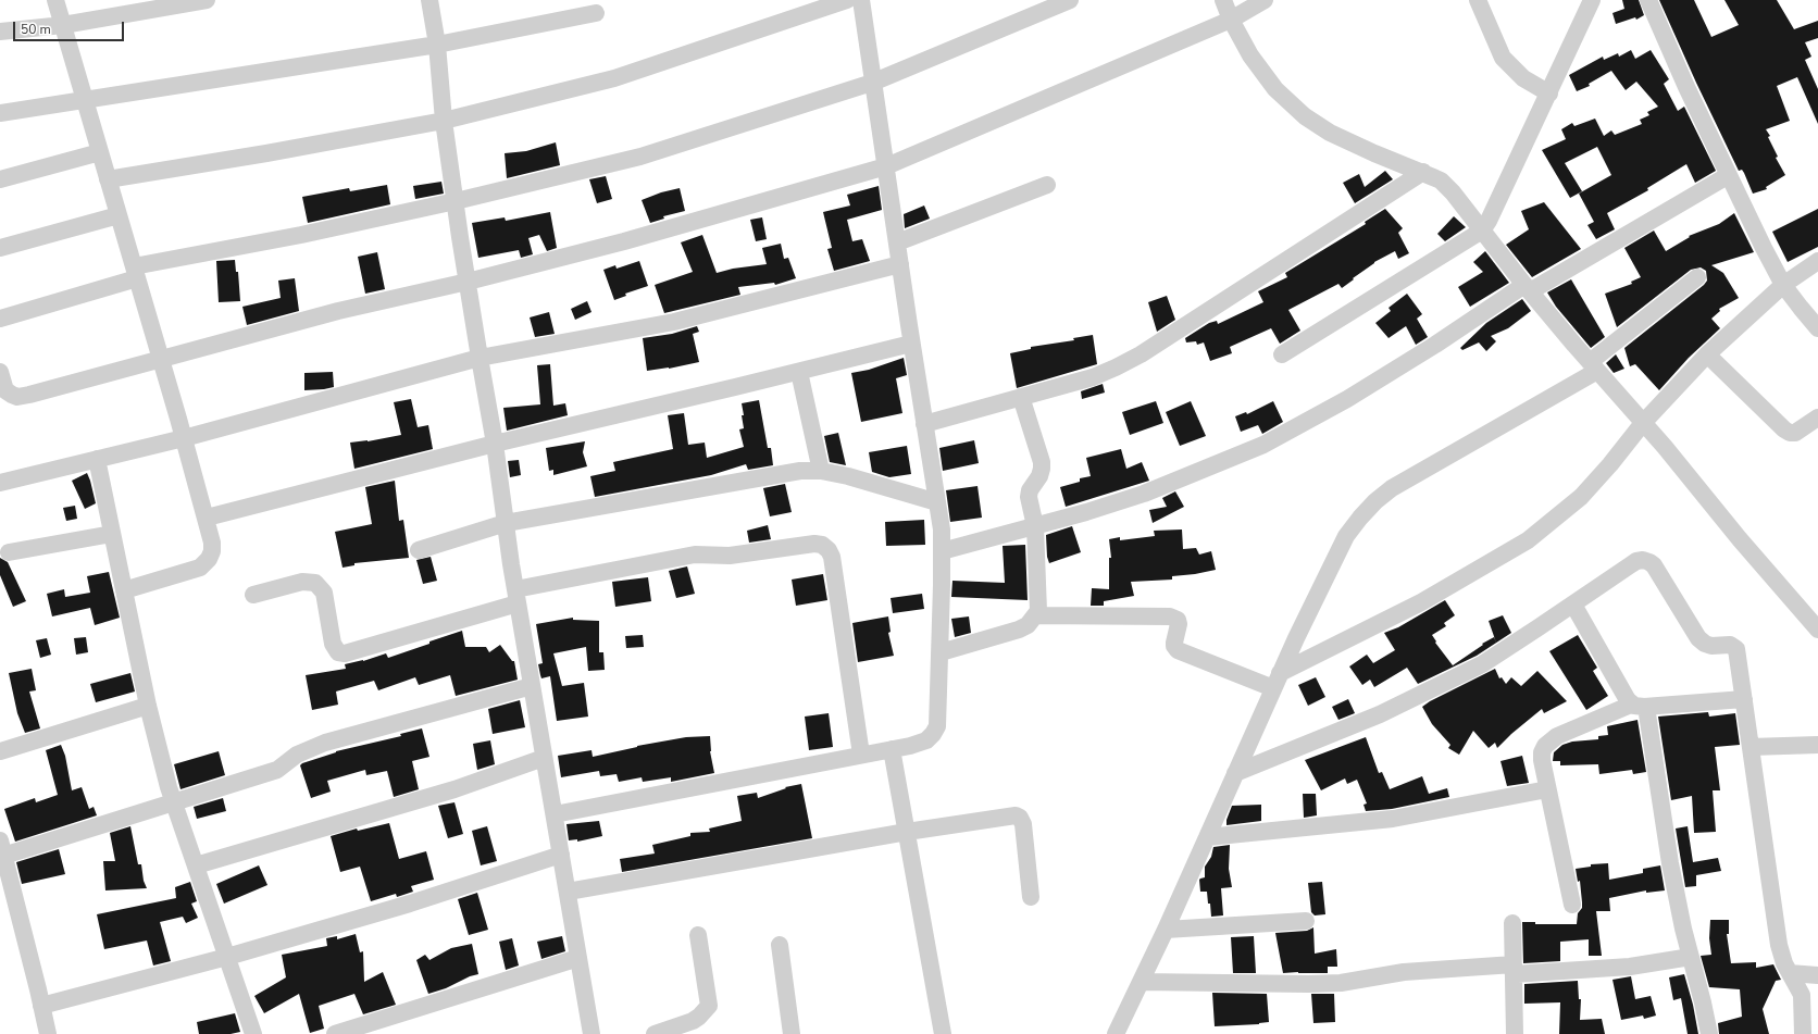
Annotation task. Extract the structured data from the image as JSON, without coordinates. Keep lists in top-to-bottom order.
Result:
{
  "scale_bar": "50 m"
}
